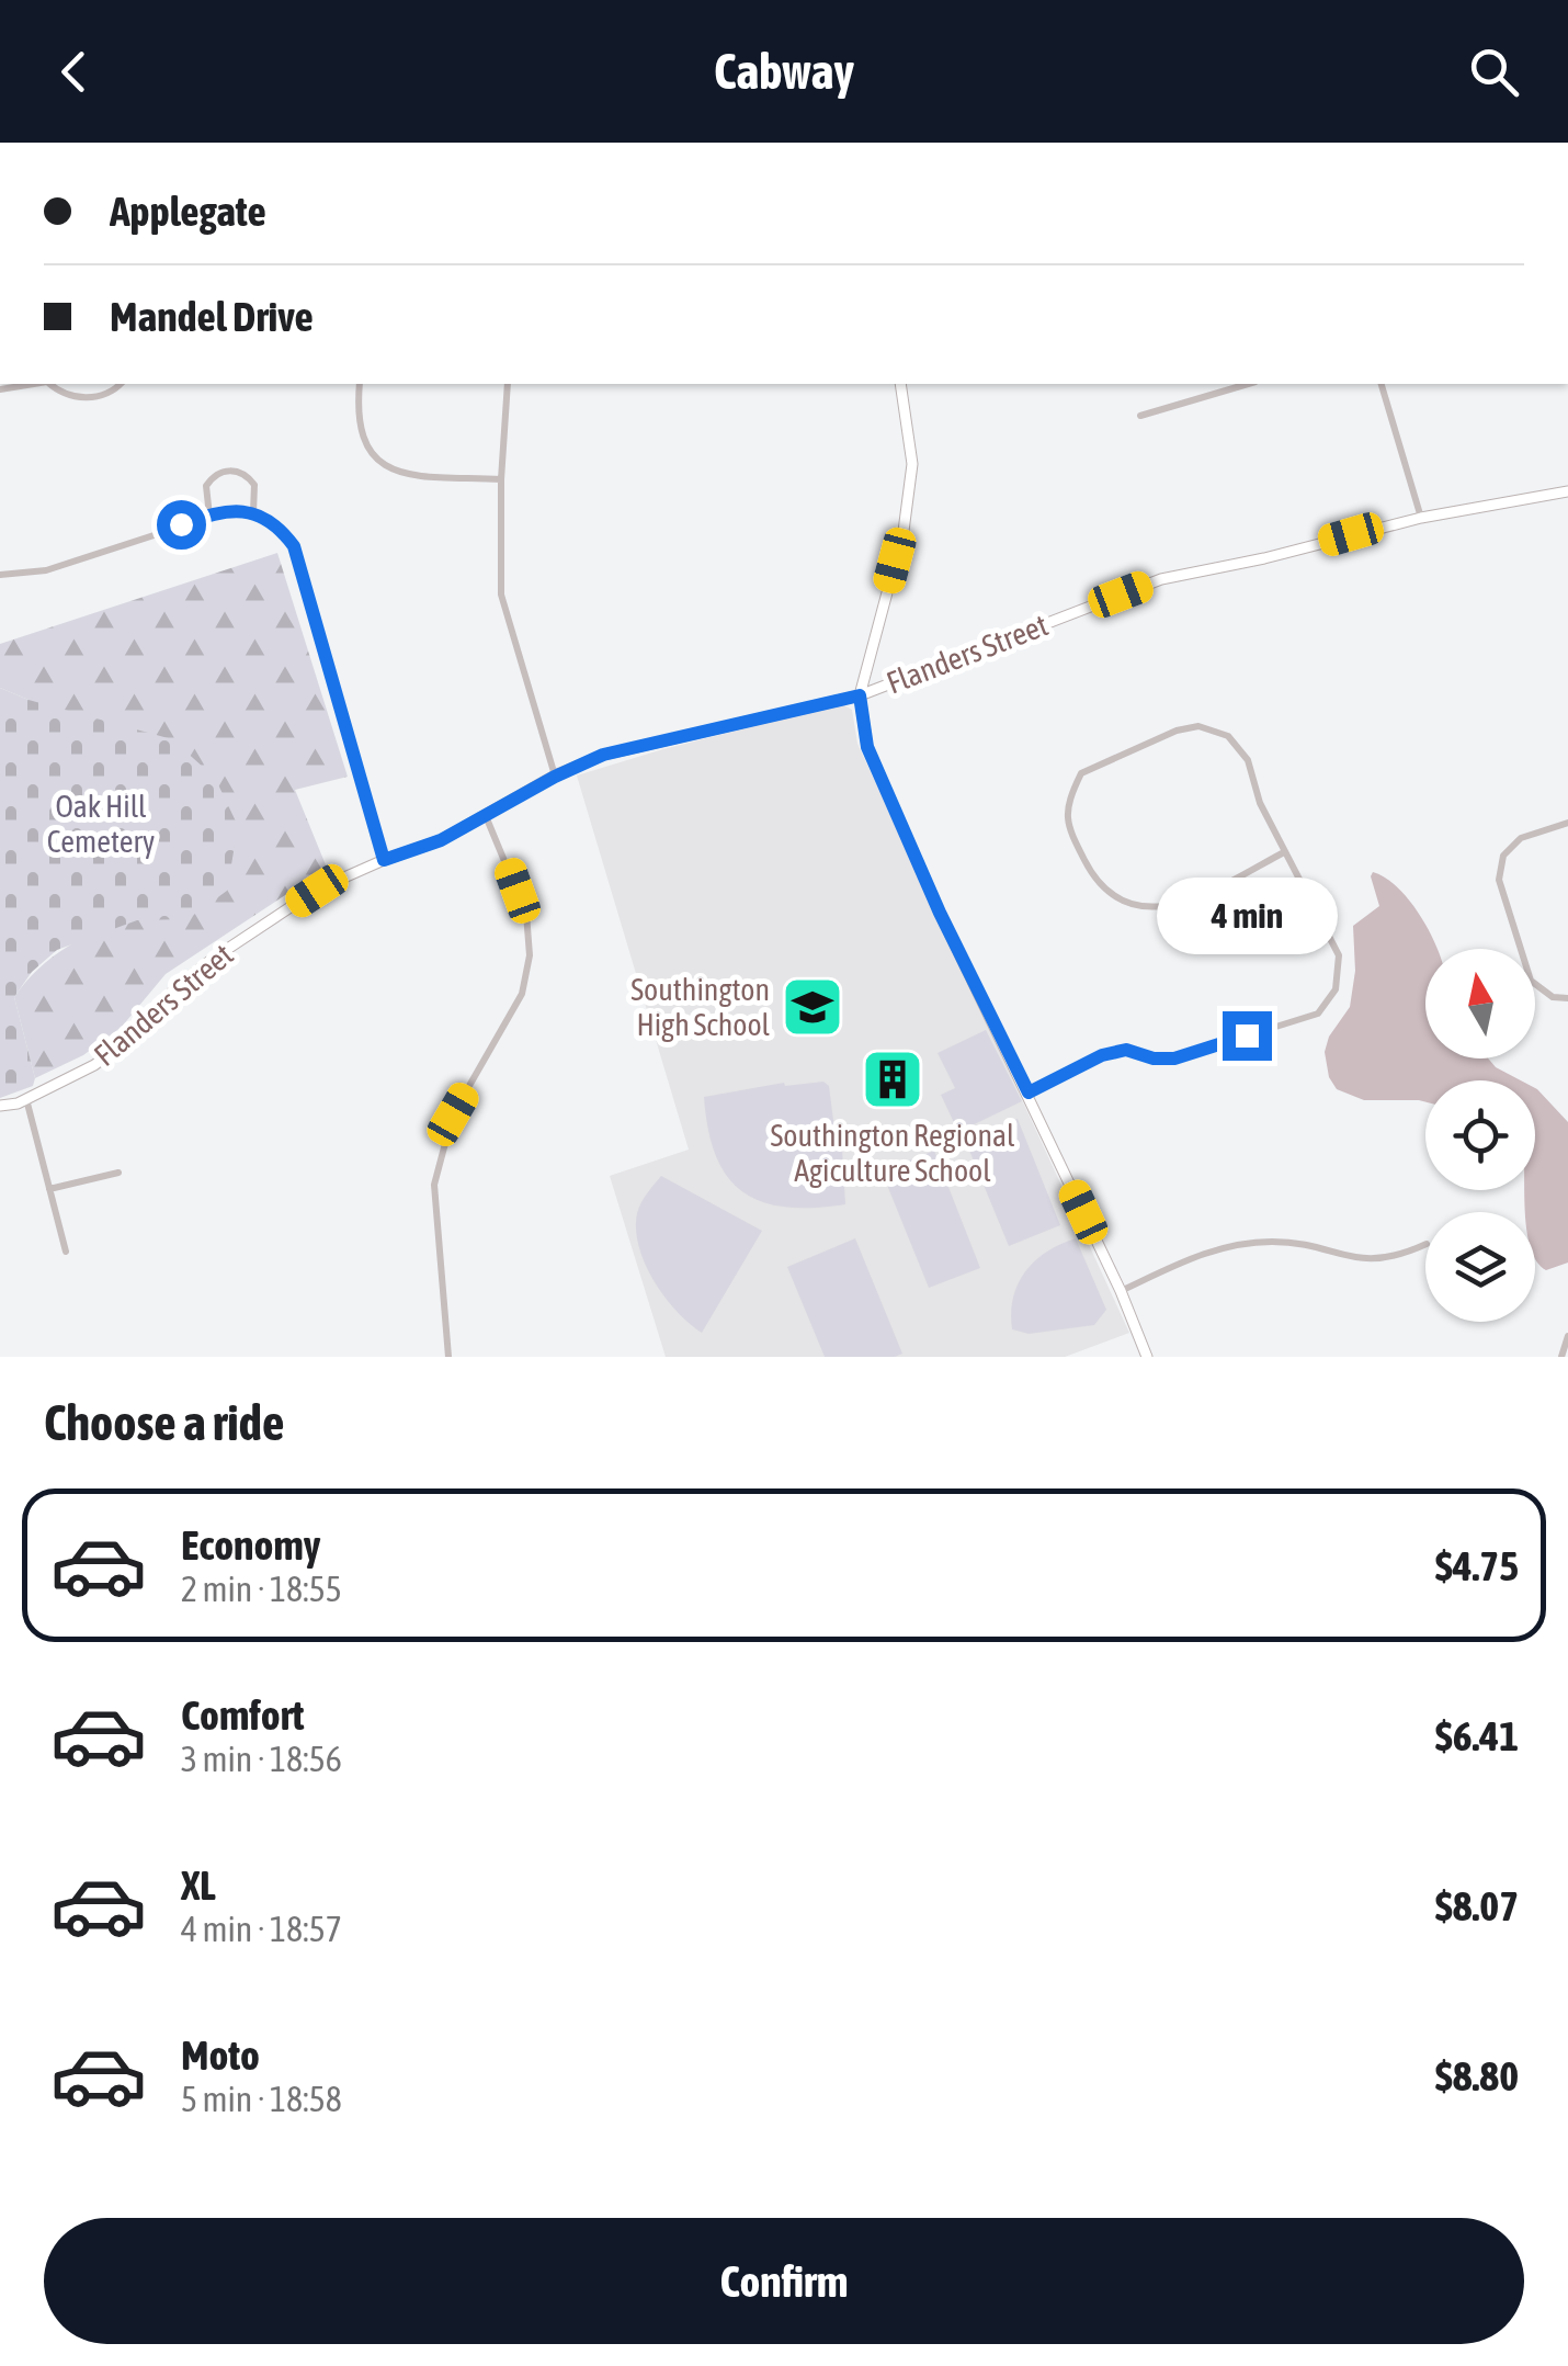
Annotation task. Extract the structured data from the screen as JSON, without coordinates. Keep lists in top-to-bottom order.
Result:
{
  "streets": {
    "street": ["Flanders Street"]
  },
  "parks": ["Oak Hill Cemetery"],
  "places": {
    "school or university": ["Southington High School"],
    "building": ["Southington Regional Agiculture School"]
  },
  "north": "top",
  "page": {
    "header": "Cabway",
    "banner": ["Applegate", "Mandel Drive"],
    "bubble": "4 min",
    "heading": "Choose a ride",
    "list": [
      {
        "name": "Economy",
        "note": "2 min · 18:55",
        "value": "$4.75"
      },
      {
        "name": "Comfort",
        "note": "3 min · 18:56",
        "value": "$6.41"
      },
      {
        "name": "XL",
        "note": "4 min · 18:57",
        "value": "$8.07"
      },
      {
        "name": "Moto",
        "note": "5 min · 18:58",
        "value": "$8.80"
      }
    ],
    "buttons": "Confirm"
  }
}
